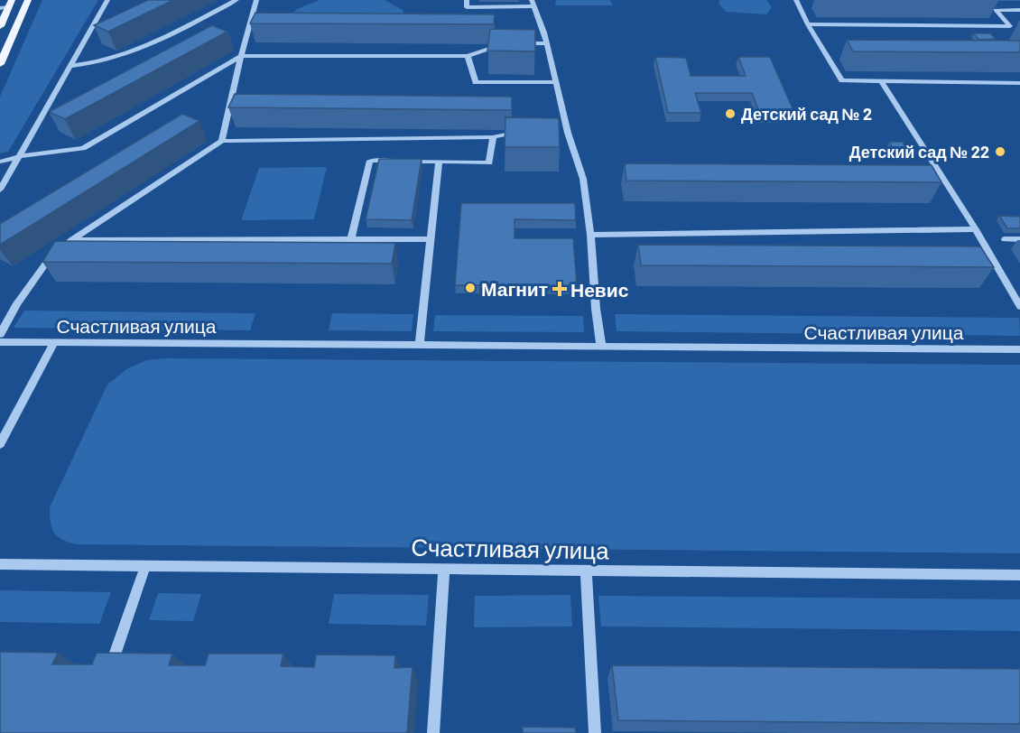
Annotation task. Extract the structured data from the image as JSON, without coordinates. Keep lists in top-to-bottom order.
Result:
{
  "streets": {
    "street": ["Счастливая улица"]
  },
  "places": {
    "other": ["Детский сад № 2", "Детский сад № 22", "Магнит"],
    "health": ["Невис"]
  }
}
